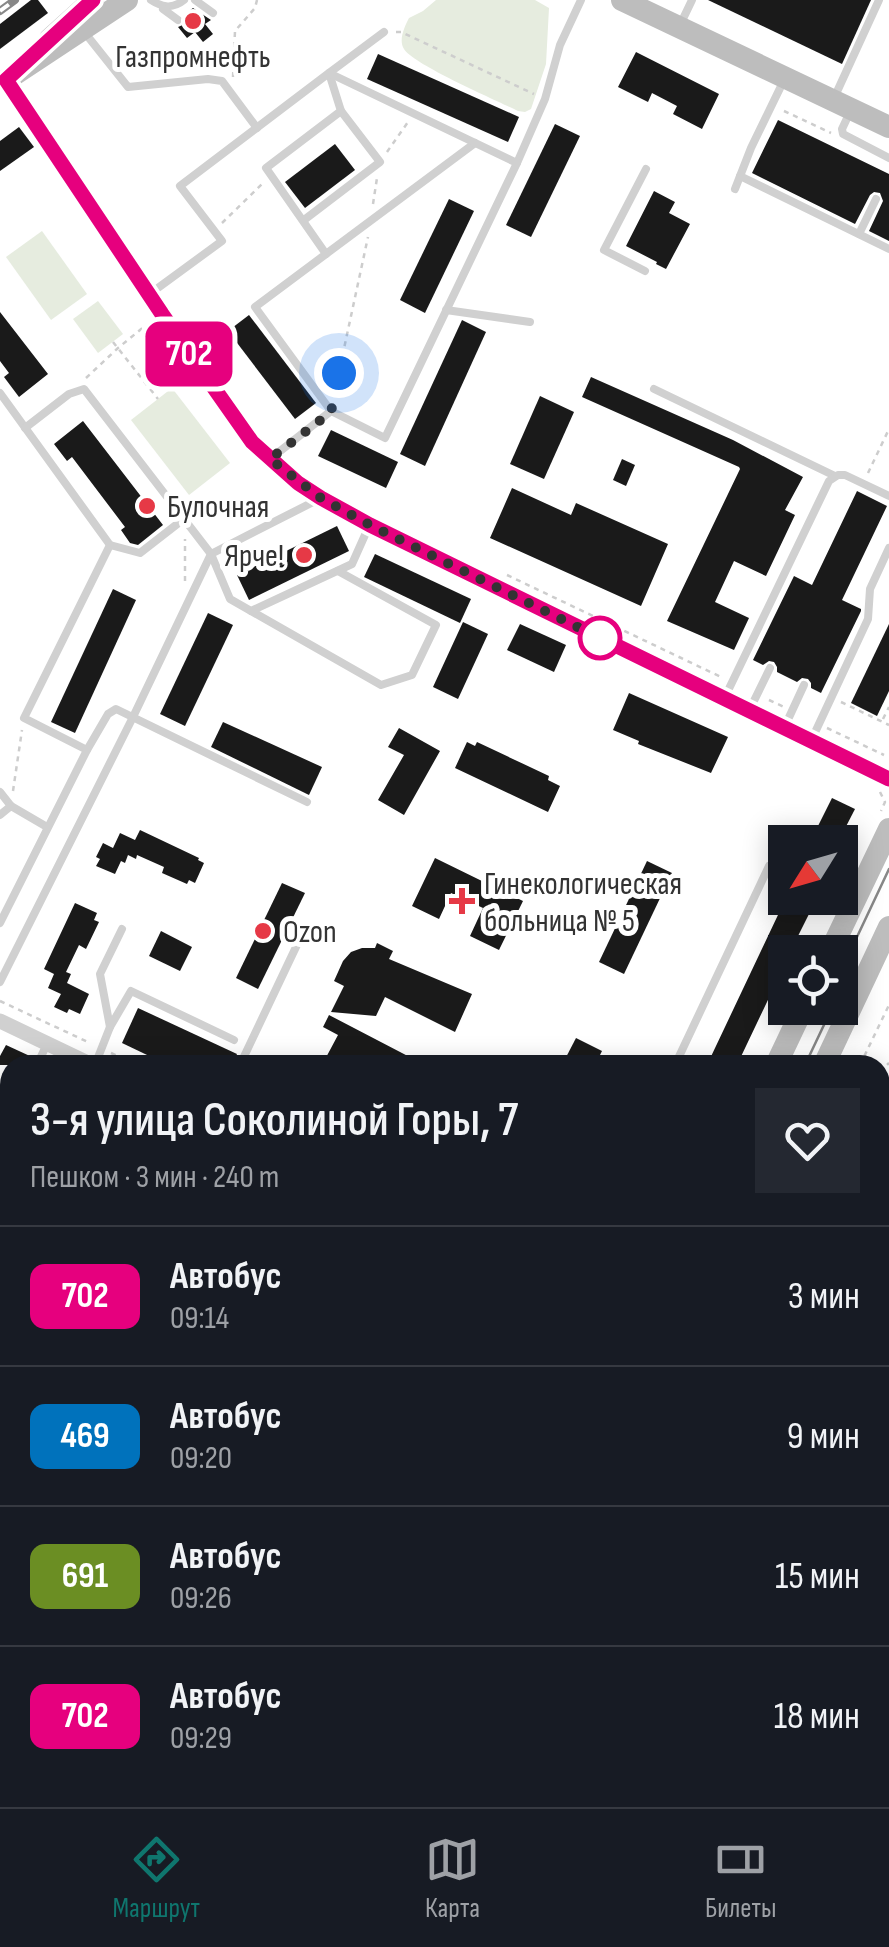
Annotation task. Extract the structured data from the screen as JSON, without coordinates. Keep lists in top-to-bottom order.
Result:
{
  "places": {
    "other": [
      "Газпромнефть",
      "Булочная",
      "Ярче!",
      "Ozon"
    ],
    "health": ["Гинекологическая больница № 5"]
  },
  "lines": ["bus line 702"],
  "north": "bottom left",
  "page": {
    "on_map": "702",
    "heading": ["3-я улица Соколиной Горы, 7", "Пешком · 3 мин · 240 m"],
    "list": [
      {
        "mark": "702",
        "name": "Автобус",
        "note": "09:14",
        "value": "3 мин"
      },
      {
        "mark": "469",
        "name": "Автобус",
        "note": "09:20",
        "value": "9 мин"
      },
      {
        "mark": "691",
        "name": "Автобус",
        "note": "09:26",
        "value": "15 мин"
      },
      {
        "mark": "702",
        "name": "Автобус",
        "note": "09:29",
        "value": "18 мин"
      }
    ],
    "tabs": ["Маршрут", "Карта", "Билеты"]
  }
}
